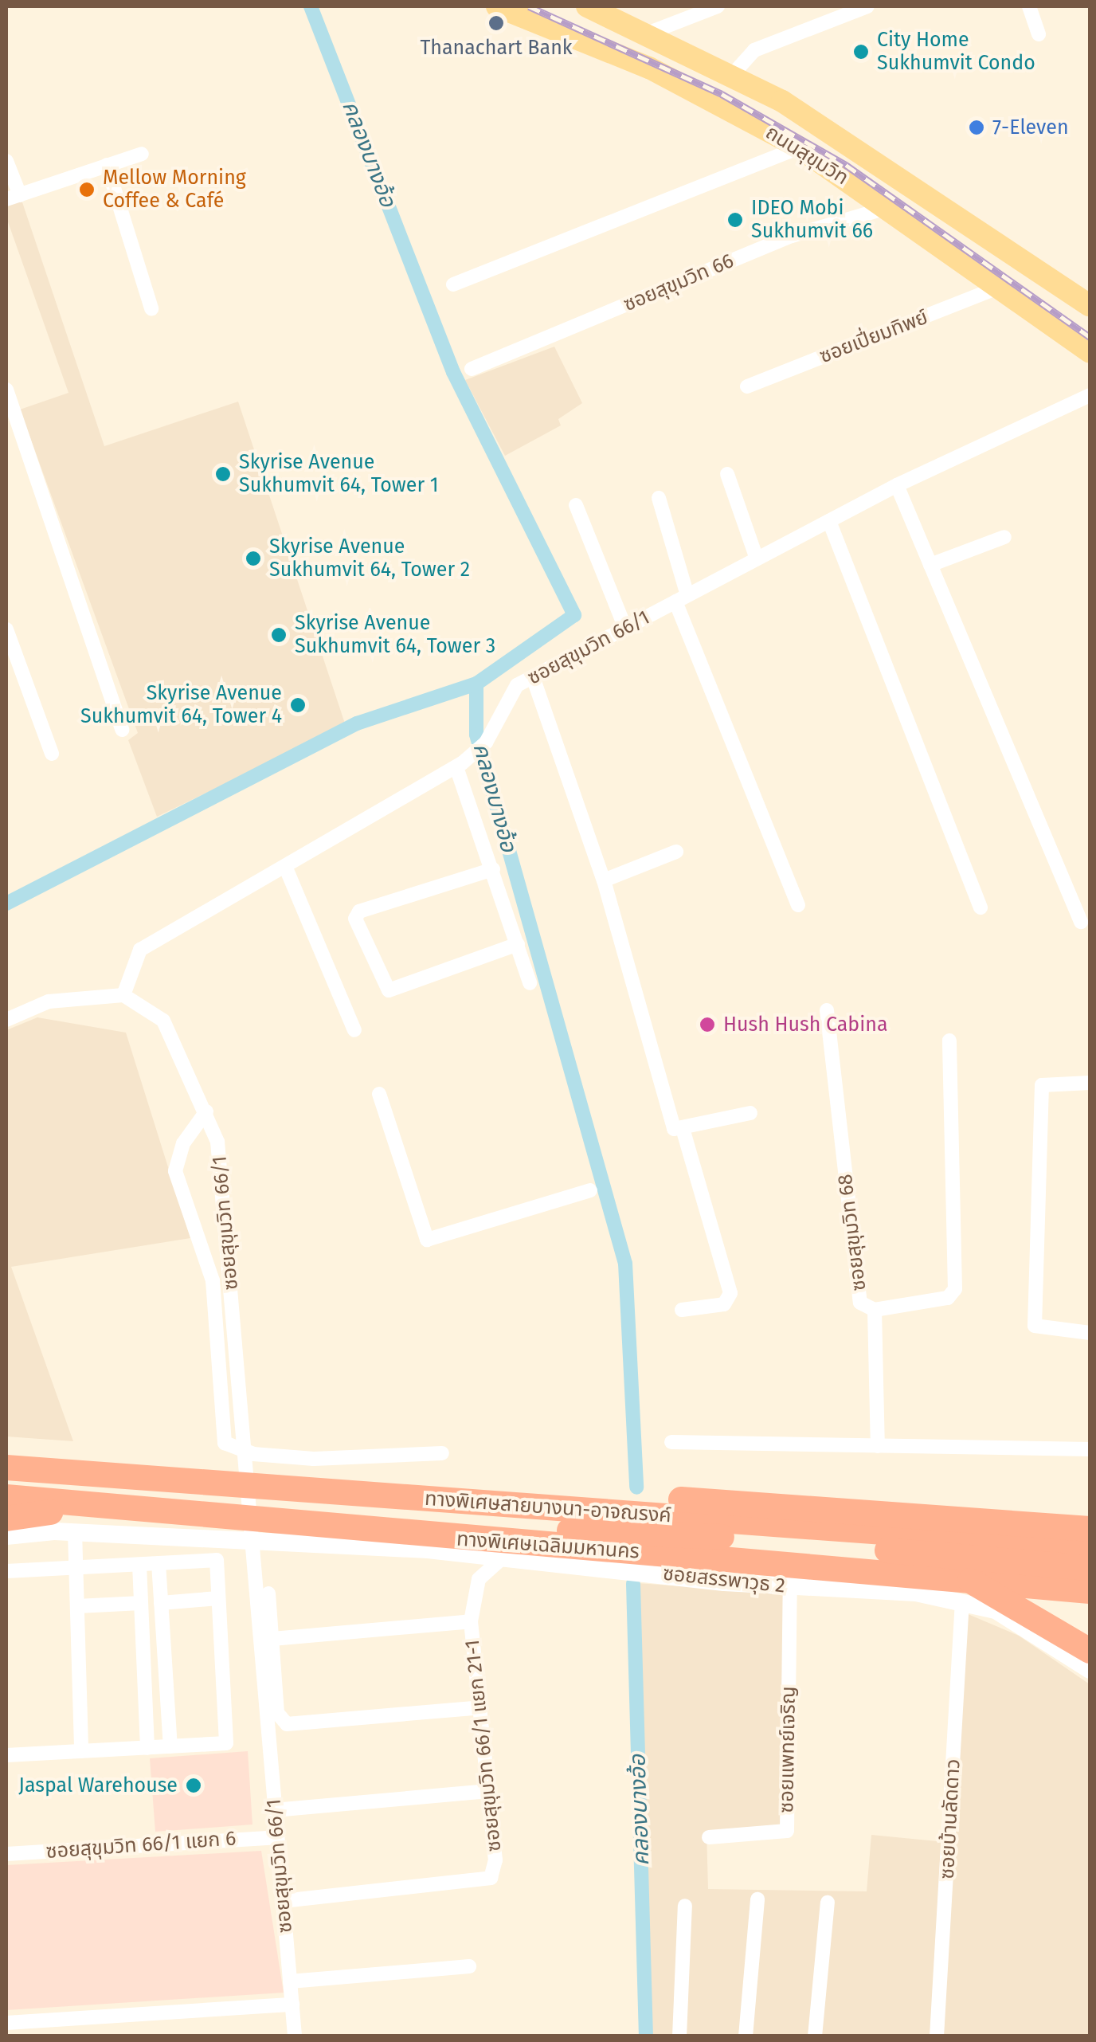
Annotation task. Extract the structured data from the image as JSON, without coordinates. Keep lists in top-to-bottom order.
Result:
{
  "streets": {
    "highway": ["ทางพิเศษสายบางนา-อาจณรงค์", "ทางพิเศษเฉลิมมหานคร"],
    "main road": ["ถนนสุขุมวิท"],
    "street": [
      "ซอยสุขุมวิท 66",
      "ซอยเปี่ยมทิพย์",
      "ซอยสุขุมวิท 66/1",
      "ซอยสุขุมวิท 68",
      "ซอยสรรพาวุธ 2",
      "ซอยสุขุมวิท 66/1 แยก 21-1",
      "ซอยแพทย์เจริญ",
      "ซอยบ้านลัดดาว",
      "ซอยสุขุมวิท 66/1 แยก 6"
    ]
  },
  "crossings": [
    ["ถนนสุขุมวิท", "ซอยสุขุมวิท 66"],
    ["ถนนสุขุมวิท", "ซอยเปี่ยมทิพย์"],
    ["ซอยสุขุมวิท 66/1", "ซอยสุขุมวิท 66/1 แยก 21-1"],
    ["ซอยสุขุมวิท 66/1", "ซอยสุขุมวิท 66/1 แยก 6"],
    ["ทางพิเศษสายบางนา-อาจณรงค์", "ทางพิเศษเฉลิมมหานคร"],
    ["ซอยสรรพาวุธ 2", "ซอยสุขุมวิท 66/1 แยก 21-1"],
    ["ซอยสรรพาวุธ 2", "ซอยแพทย์เจริญ"],
    ["ซอยสรรพาวุธ 2", "ซอยบ้านลัดดาว"]
  ],
  "water": ["คลองบางอ้อ"],
  "places": [
    "Thanachart Bank",
    "City Home Sukhumvit Condo",
    "7-Eleven",
    "Mellow Morning Coffee & Café",
    "IDEO Mobi Sukhumvit 66",
    "Skyrise Avenue Sukhumvit 64, Tower 1",
    "Skyrise Avenue Sukhumvit 64, Tower 2",
    "Skyrise Avenue Sukhumvit 64, Tower 3",
    "Skyrise Avenue Sukhumvit 64, Tower 4",
    "Hush Hush Cabina",
    "Jaspal Warehouse"
  ]
}
